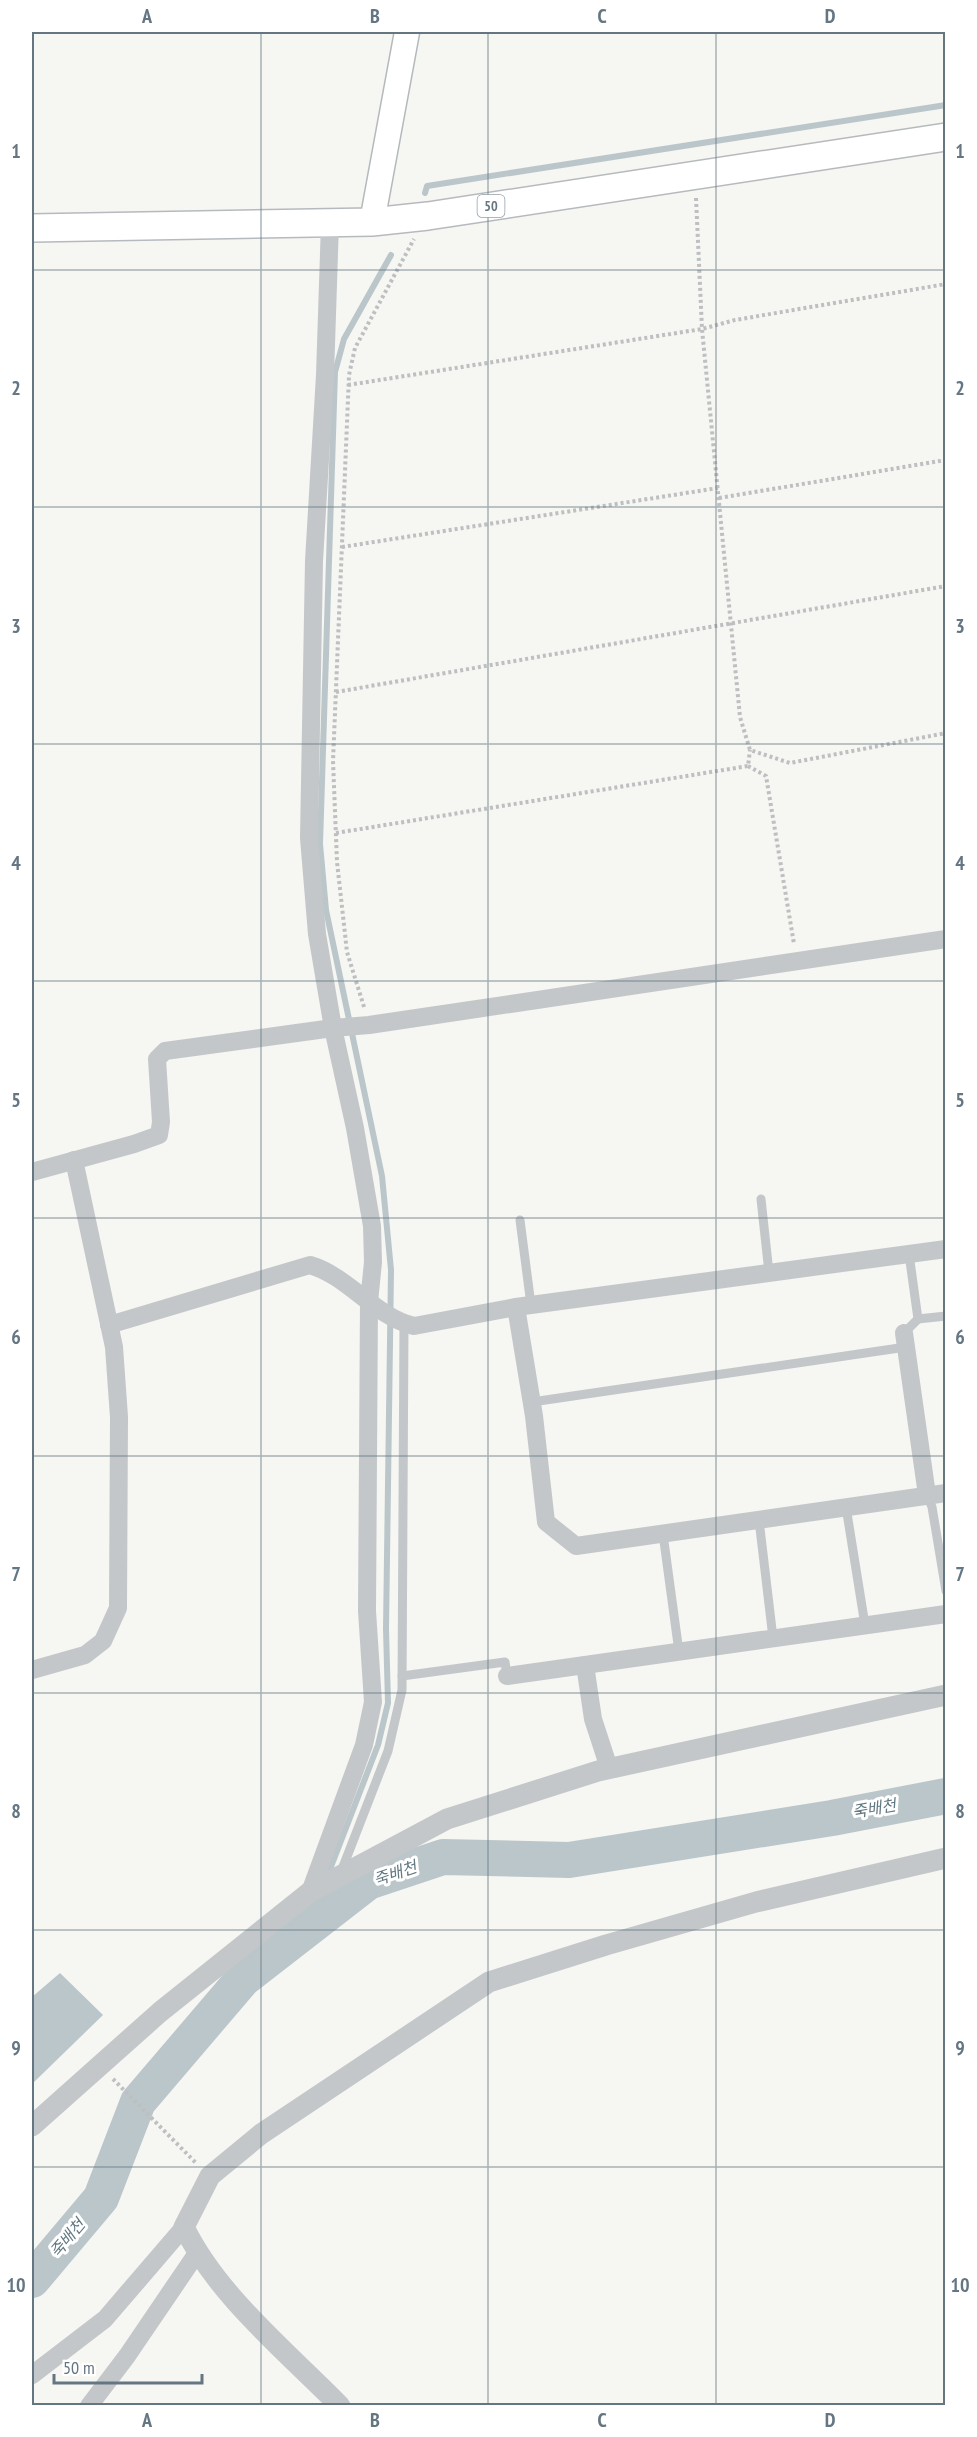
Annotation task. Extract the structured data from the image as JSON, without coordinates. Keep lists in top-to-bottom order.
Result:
{
  "streets": {
    "main road": ["50"]
  },
  "water": ["죽배천"],
  "scale_bar": "50 m",
  "grid": {
    "columns": [
      "A",
      "B",
      "C",
      "D"
    ],
    "rows": [
      "1",
      "2",
      "3",
      "4",
      "5",
      "6",
      "7",
      "8",
      "9",
      "10"
    ]
  }
}
